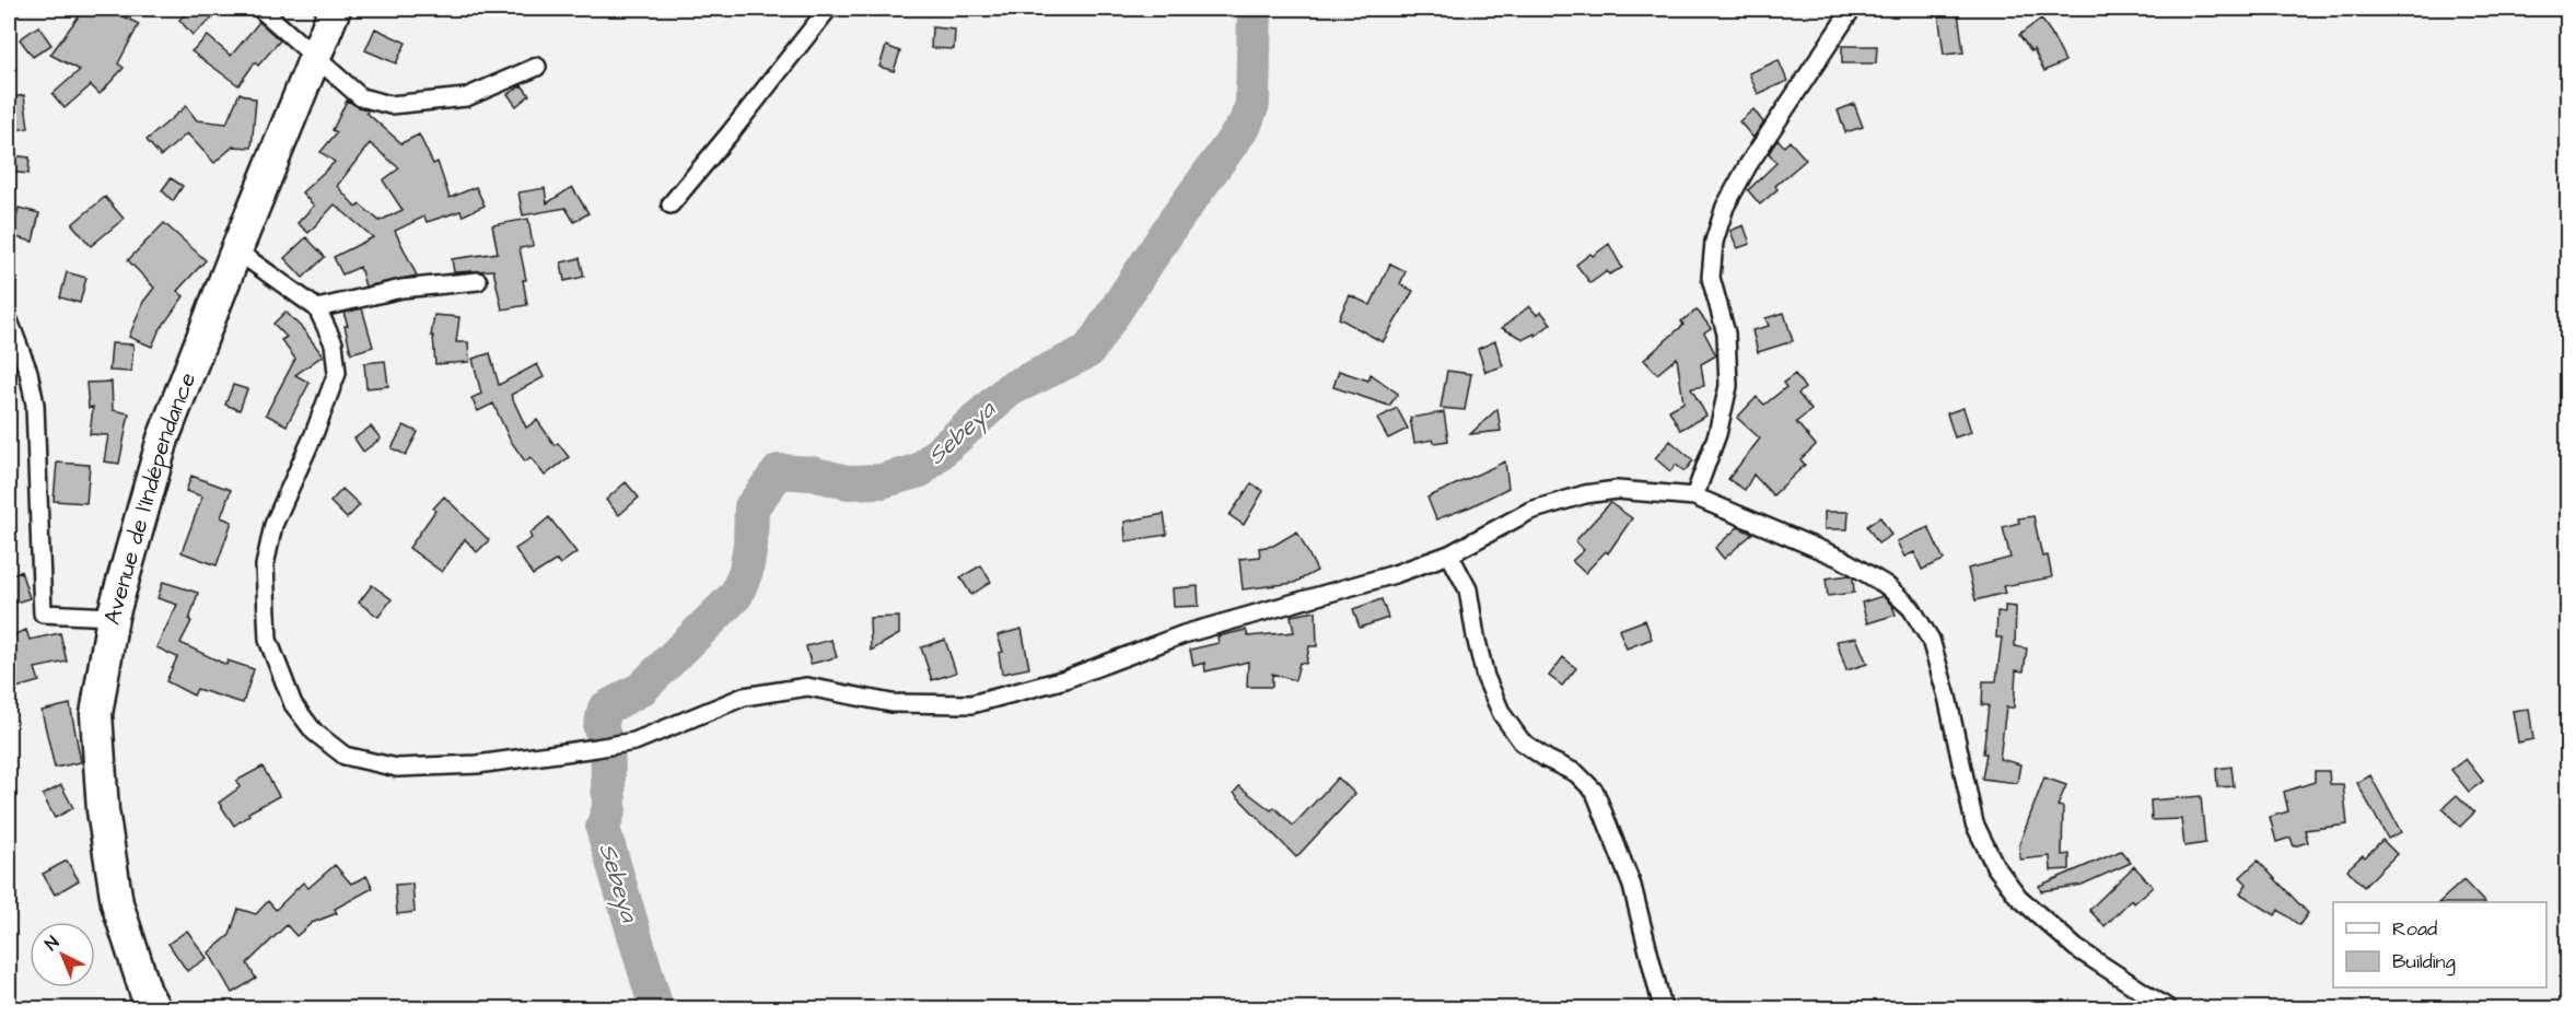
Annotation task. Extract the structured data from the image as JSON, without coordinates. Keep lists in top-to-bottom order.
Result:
{
  "streets": {
    "highway": ["Avenue de l'Indépendance"]
  },
  "water": ["Sebeya"],
  "legend": ["Road", "Building"],
  "north": "top left"
}
